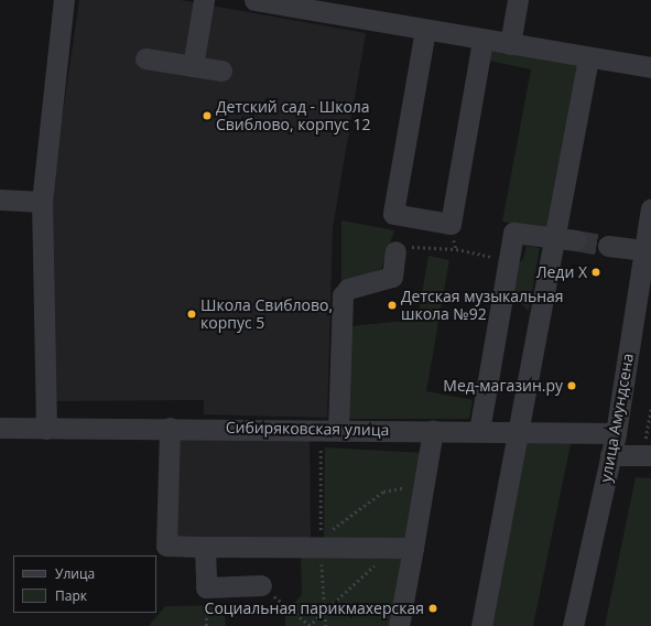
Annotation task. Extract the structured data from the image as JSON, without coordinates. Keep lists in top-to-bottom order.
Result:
{
  "streets": {
    "street": ["улица Амундсена", "Сибиряковская улица"]
  },
  "crossings": [
    ["улица Амундсена", "Сибиряковская улица"]
  ],
  "places": [
    "Детский сад - Школа Свиблово, корпус 12",
    "Леди Х",
    "Детская музыкальная школа №92",
    "Школа Свиблово, корпус 5",
    "Мед-магазин.ру",
    "Социальная парикмахерская"
  ],
  "legend": ["Улица", "Парк"]
}
